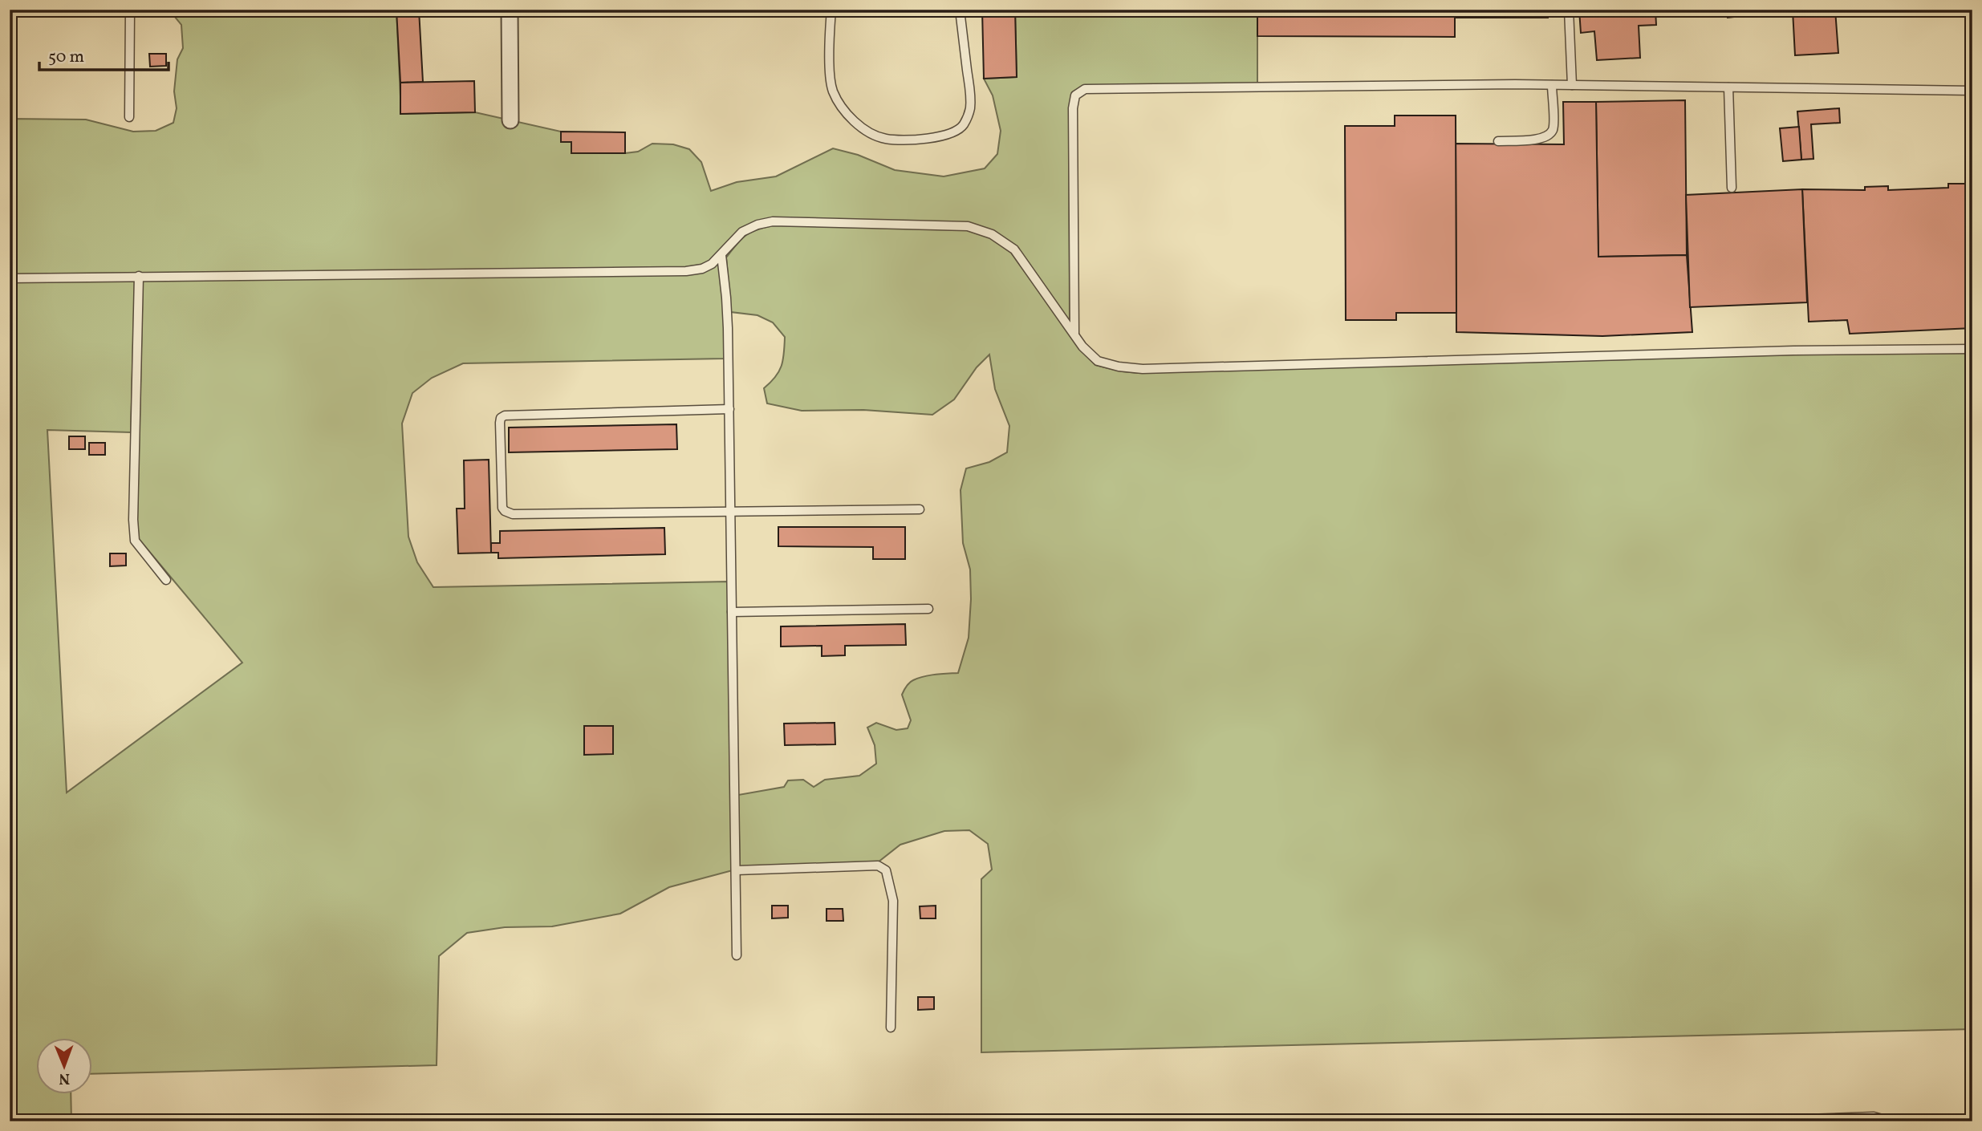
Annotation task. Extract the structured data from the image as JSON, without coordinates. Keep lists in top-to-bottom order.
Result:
{
  "scale_bar": "50 m",
  "north": "bottom"
}
